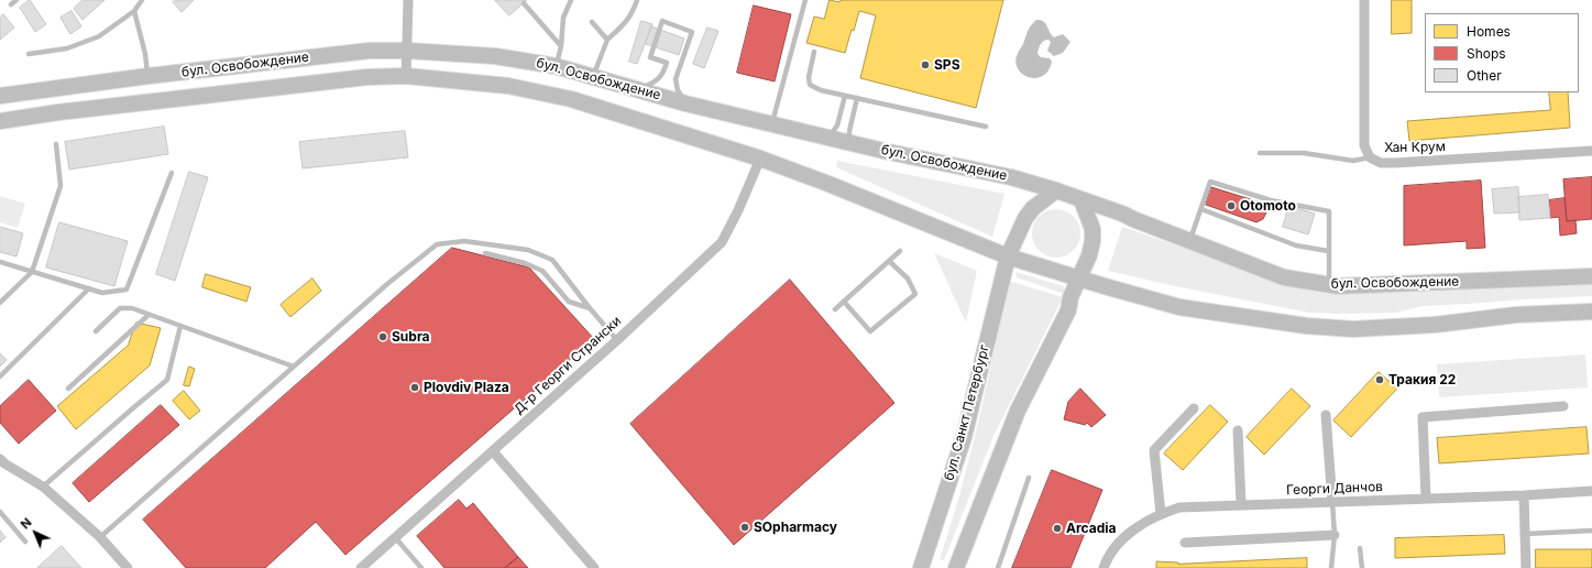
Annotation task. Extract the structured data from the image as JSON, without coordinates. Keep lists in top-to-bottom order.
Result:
{
  "streets": {
    "main road": ["бул. Освобождение", "бул. Санкт Петербург"],
    "street": ["Хан Крум", "Д-р Георги Странски", "Георги Данчов"]
  },
  "crossings": [
    ["бул. Освобождение", "Д-р Георги Странски"],
    ["бул. Освобождение", "бул. Санкт Петербург"]
  ],
  "places": [
    "SPS",
    "Otomoto",
    "Subra",
    "Тракия 22",
    "Plovdiv Plaza",
    "SOpharmacy",
    "Arcadia"
  ],
  "legend": ["Homes", "Shops", "Other"],
  "north": "top left"
}
